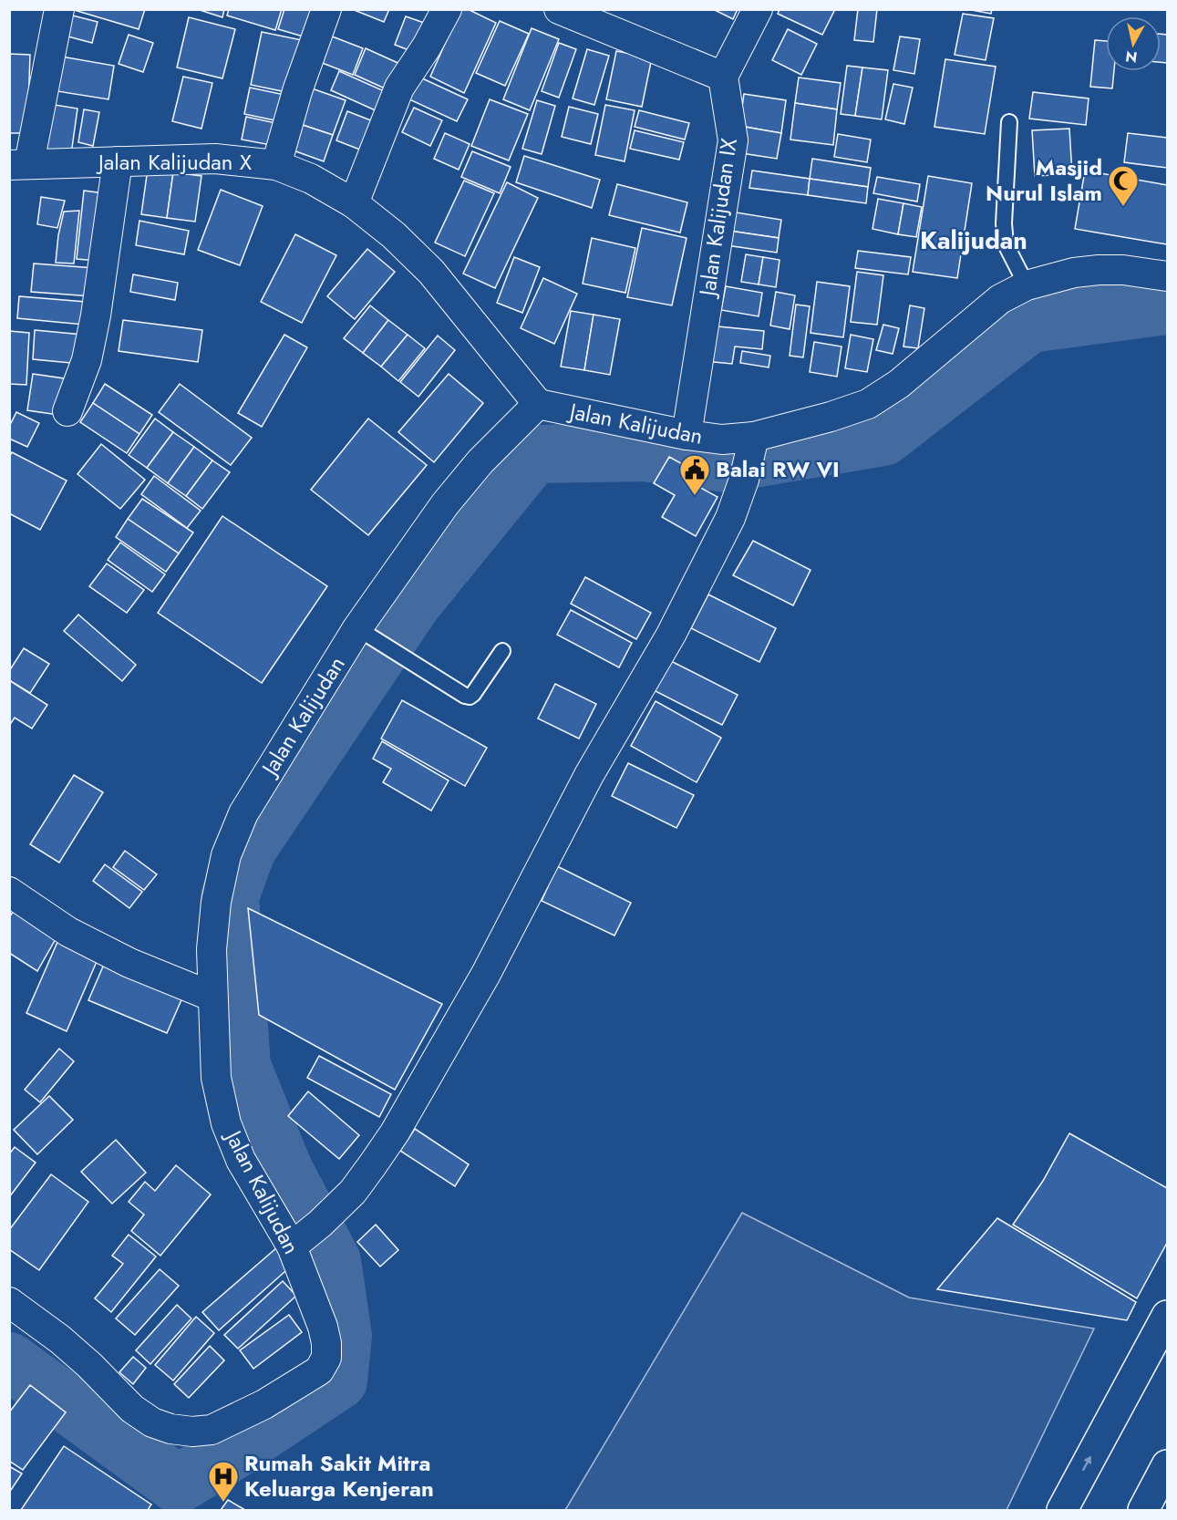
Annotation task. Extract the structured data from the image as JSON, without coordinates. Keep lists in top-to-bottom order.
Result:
{
  "streets": {
    "street": ["Jalan Kalijudan X", "Jalan Kalijudan IX", "Jalan Kalijudan"]
  },
  "crossings": [
    ["Jalan Kalijudan X", "Jalan Kalijudan"],
    ["Jalan Kalijudan IX", "Jalan Kalijudan"]
  ],
  "districts": ["Kalijudan"],
  "places": {
    "mosque": ["Masjid Nurul Islam"],
    "public building": ["Balai RW VI"],
    "hospital": ["Rumah Sakit Mitra Keluarga Kenjeran"]
  },
  "north": "bottom"
}
